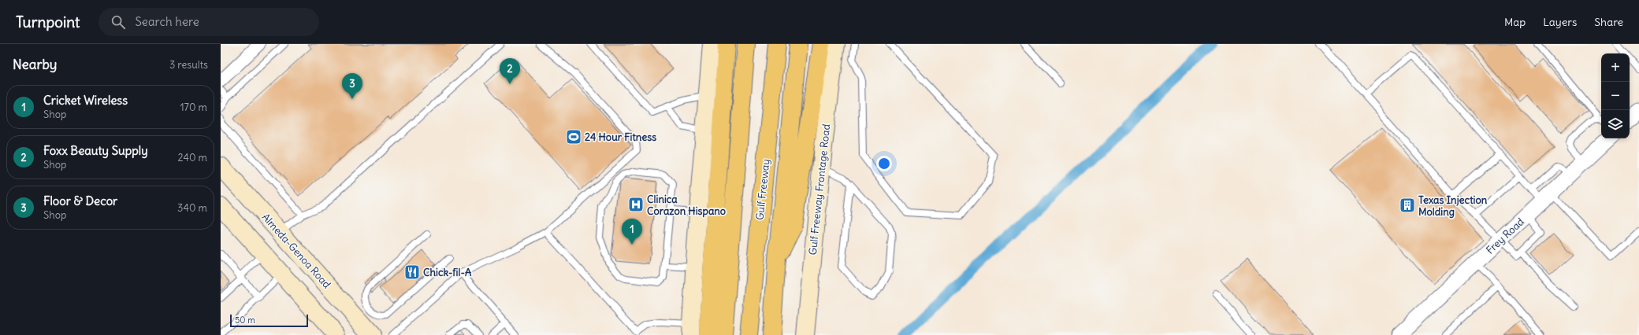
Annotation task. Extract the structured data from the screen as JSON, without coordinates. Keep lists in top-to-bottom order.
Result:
{
  "streets": {
    "highway": ["Gulf Freeway"],
    "main road": ["Gulf Freeway Frontage Road", "Almeda-Genoa Road"],
    "street": ["Frey Road"]
  },
  "places": {
    "sports": ["24 Hour Fitness"],
    "hospital": ["Clinica Corazon Hispano"],
    "building": ["Texas Injection Molding"],
    "restaurant": ["Chick-fil-A"]
  },
  "scale_bar": "50 m",
  "page": {
    "header": "Turnpoint",
    "search": "Search here",
    "nav": ["Map", "Layers", "Share"],
    "heading": ["Nearby", "3 results"],
    "map_buttons": ["+", "−"],
    "pins": ["2", "3", "1"],
    "list": [
      {
        "mark": "1",
        "name": "Cricket Wireless",
        "note": "Shop",
        "value": "170 m"
      },
      {
        "mark": "2",
        "name": "Foxx Beauty Supply",
        "note": "Shop",
        "value": "240 m"
      },
      {
        "mark": "3",
        "name": "Floor & Decor",
        "note": "Shop",
        "value": "340 m"
      }
    ],
    "scale": "50 m"
  }
}
